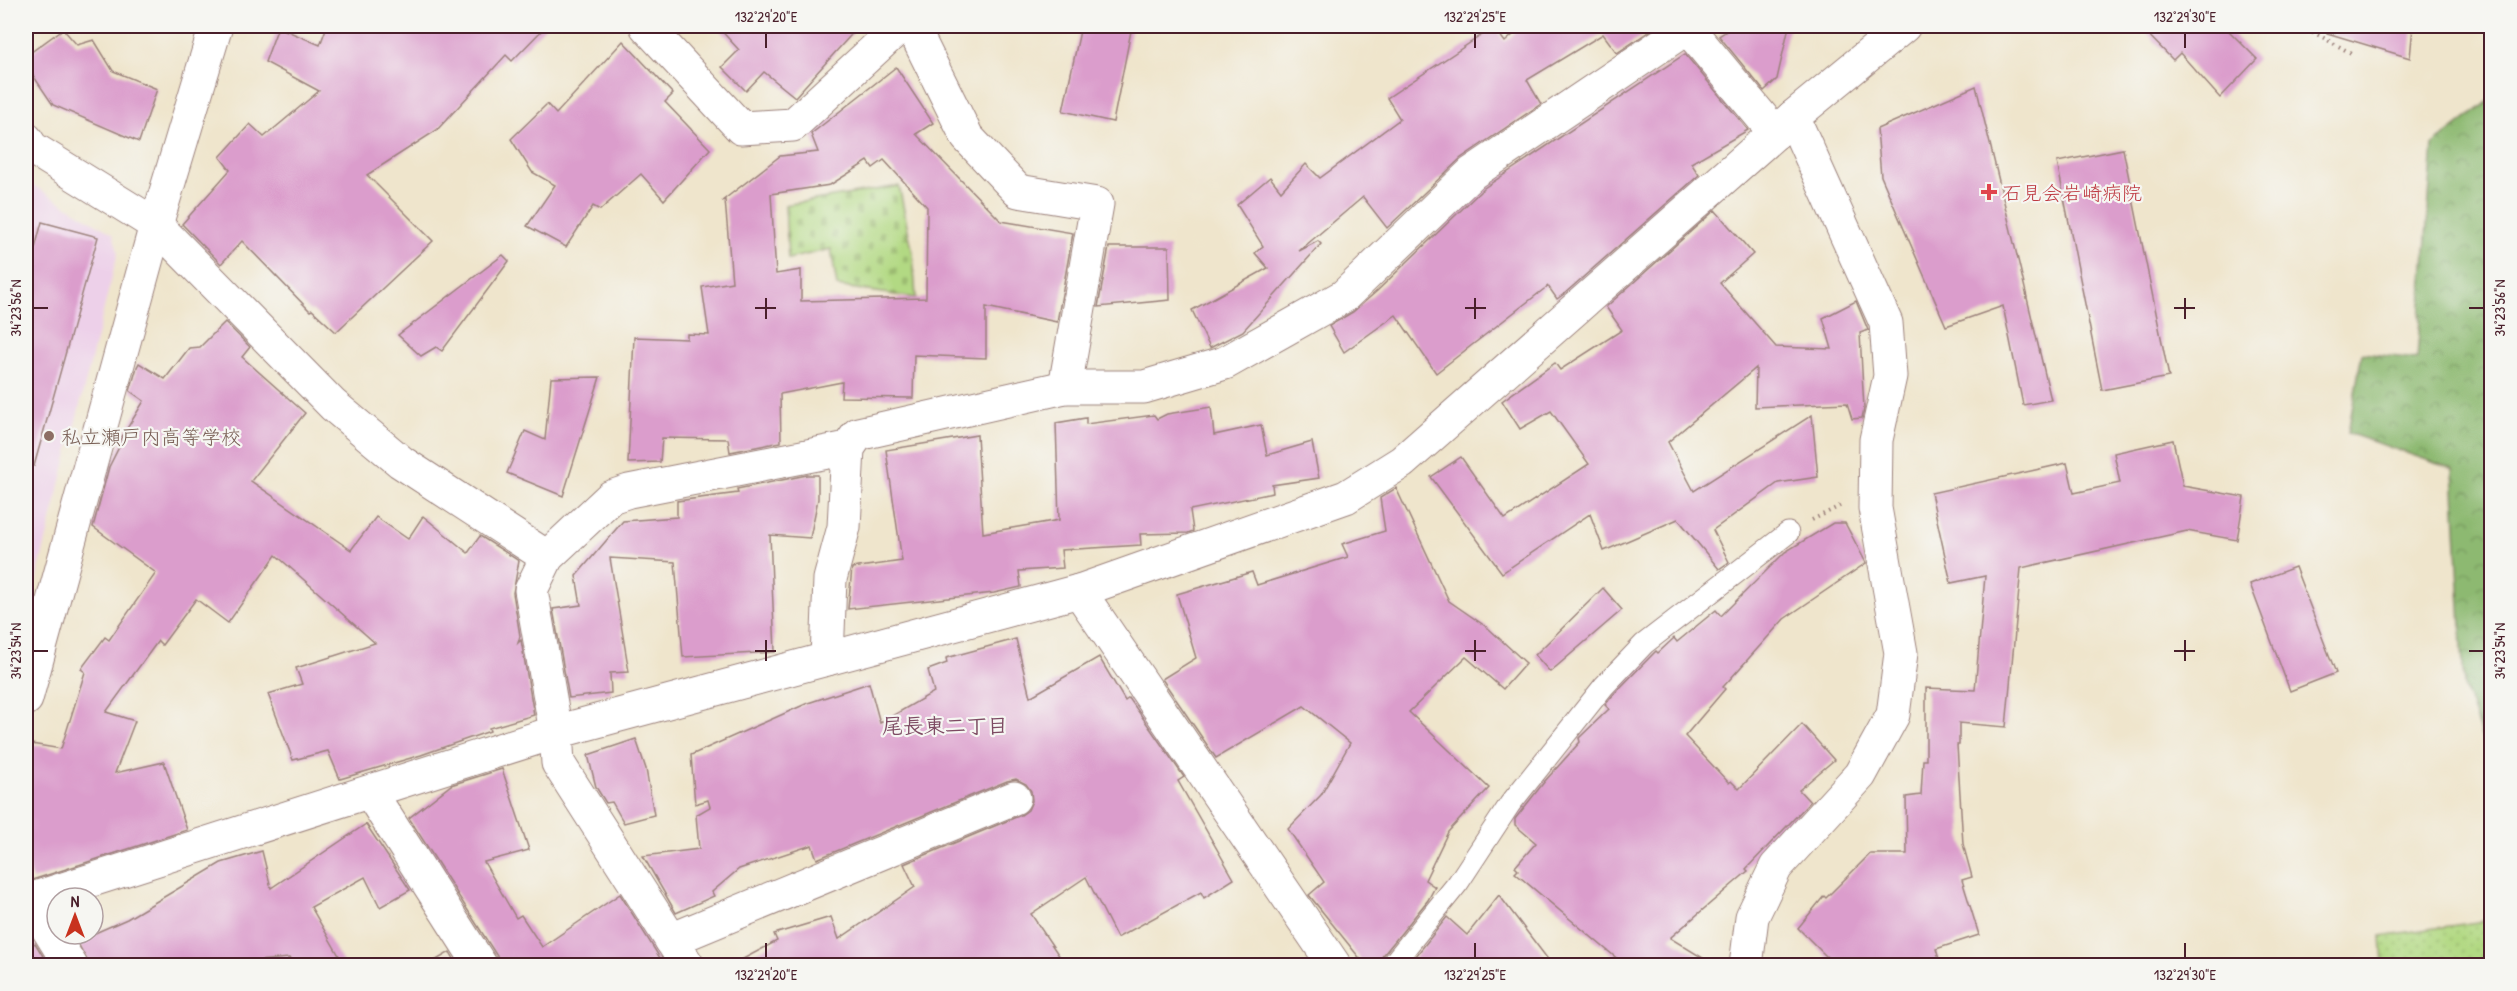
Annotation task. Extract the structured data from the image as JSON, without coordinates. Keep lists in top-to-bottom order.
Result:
{
  "districts": ["尾長東二丁目"],
  "places": {
    "health": ["石見会岩崎病院"],
    "other": ["私立瀬戸内高等学校"]
  },
  "north": "top",
  "coordinates": [
    "132°29'20\"E",
    "132°29'25\"E",
    "132°29'30\"E",
    "34°23'56\"N",
    "34°23'54\"N"
  ]
}
